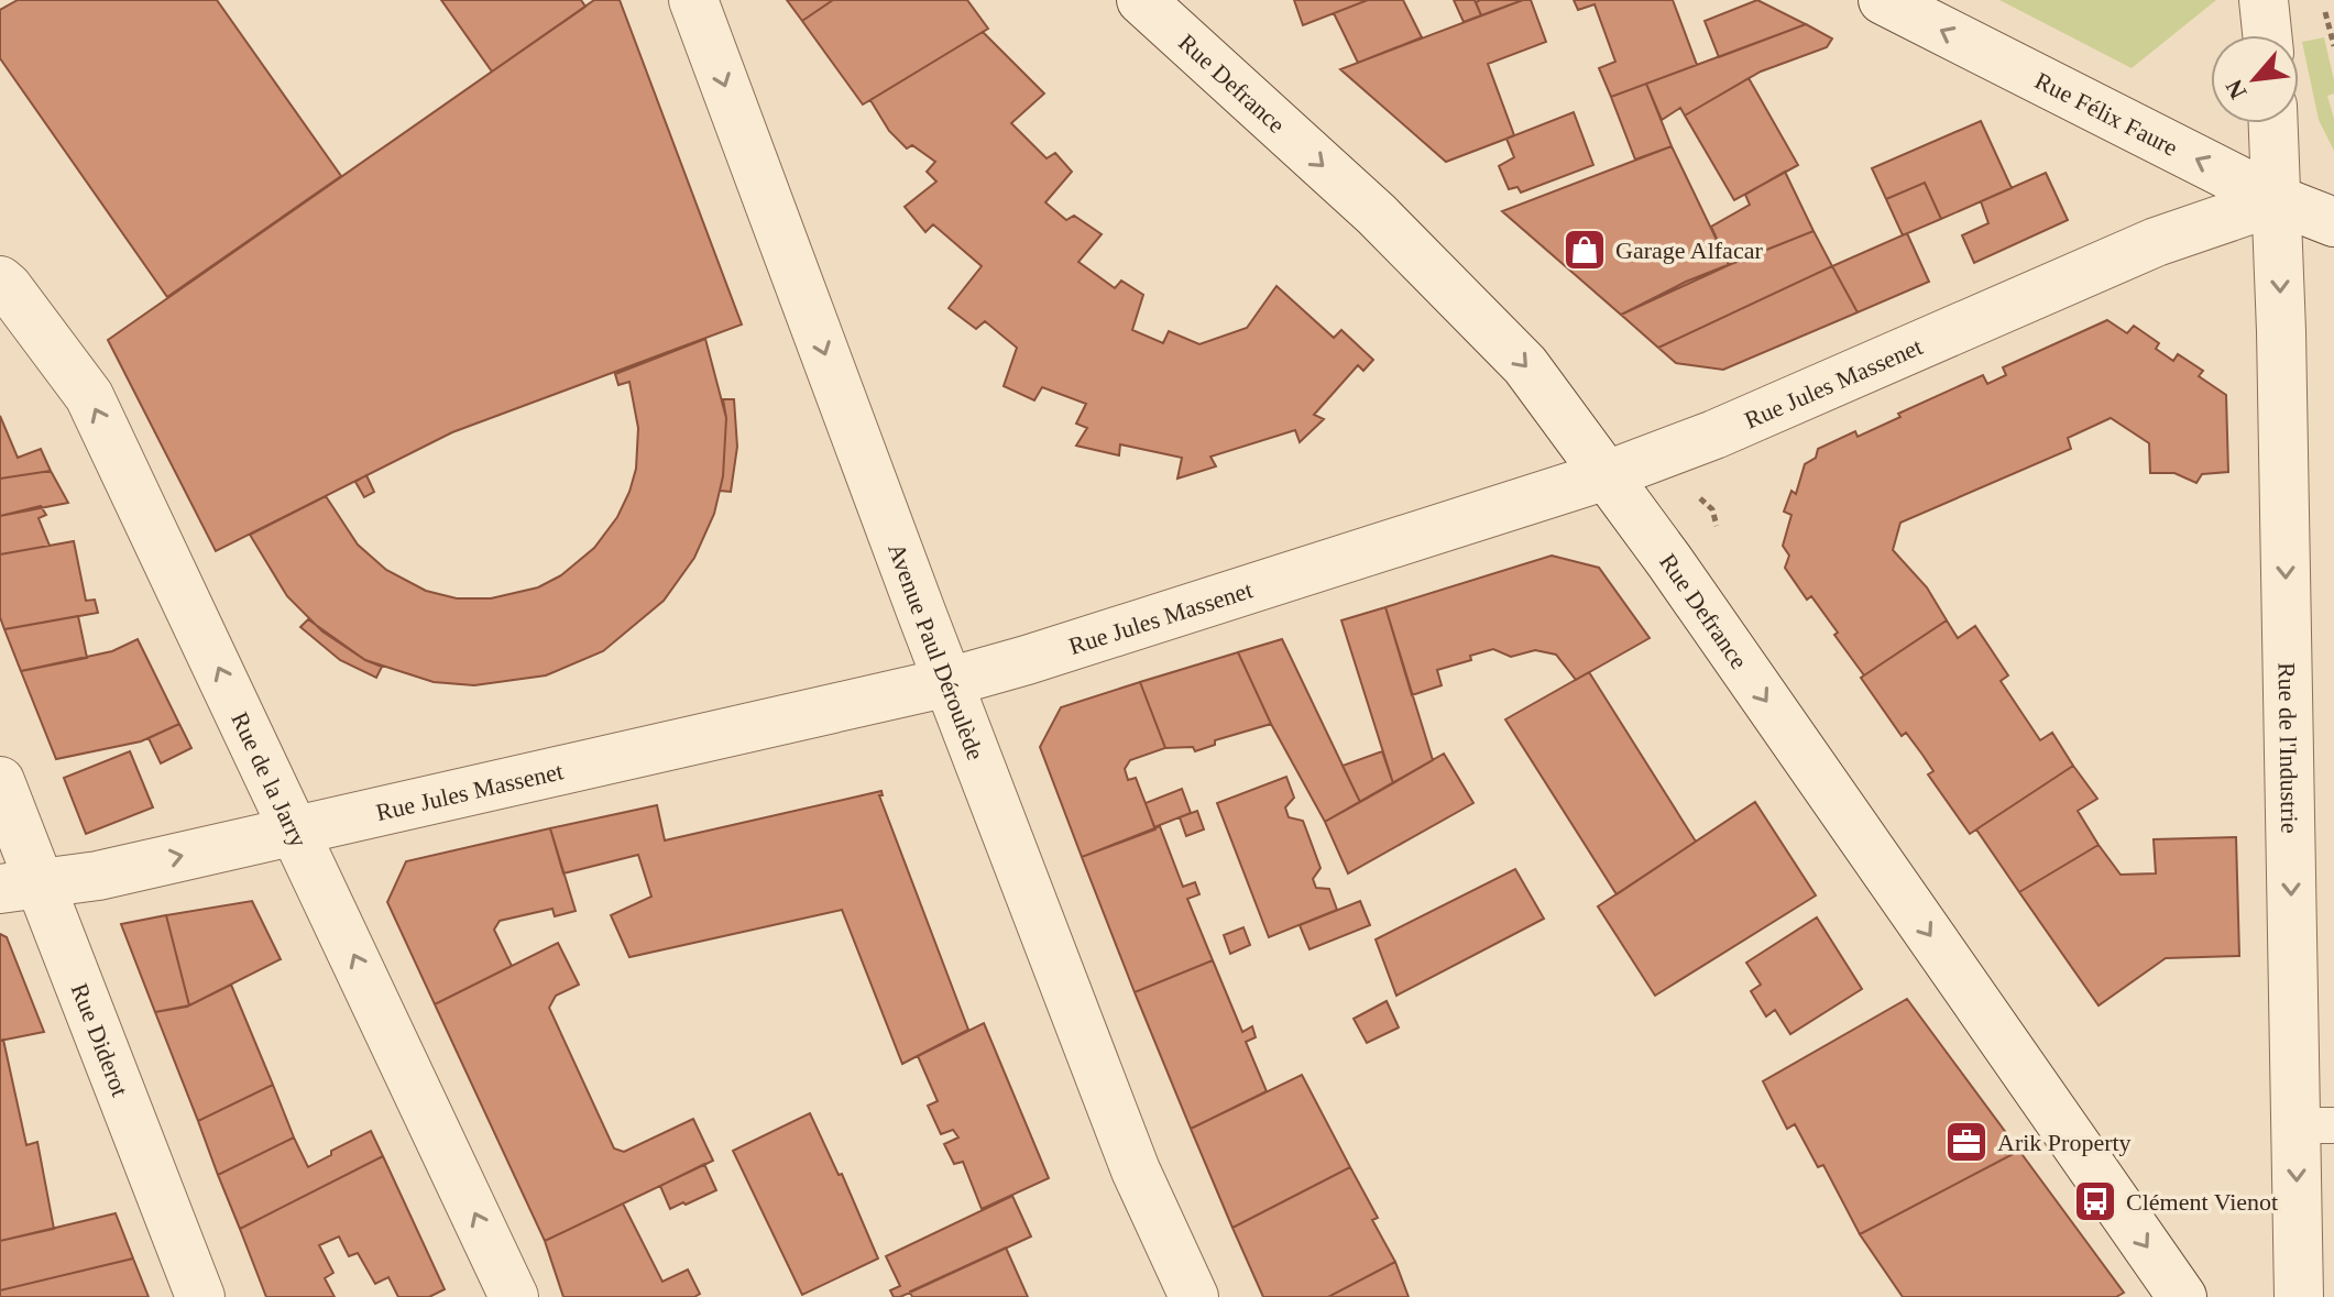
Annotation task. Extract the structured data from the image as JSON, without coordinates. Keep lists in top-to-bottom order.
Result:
{
  "streets": {
    "street": [
      "Rue Defrance",
      "Rue Félix Faure",
      "Rue Jules Massenet",
      "Avenue Paul Déroulède",
      "Rue de l'Industrie",
      "Rue de la Jarry",
      "Rue Diderot"
    ]
  },
  "crossings": [
    ["Rue Defrance", "Rue Jules Massenet"],
    ["Rue Félix Faure", "Rue Jules Massenet"],
    ["Rue Félix Faure", "Rue de l'Industrie"],
    ["Rue Jules Massenet", "Avenue Paul Déroulède"],
    ["Rue Jules Massenet", "Rue de l'Industrie"],
    ["Rue Jules Massenet", "Rue de la Jarry"],
    ["Rue Jules Massenet", "Rue Diderot"]
  ],
  "one_way": [
    "Rue Defrance",
    "Rue Félix Faure",
    "Avenue Paul Déroulède",
    "Rue de l'Industrie",
    "Rue de la Jarry"
  ],
  "places": {
    "shop": ["Garage Alfacar"],
    "office": ["Arik Property"],
    "bus stop": ["Clément Vienot"]
  },
  "north": "bottom left"
}
